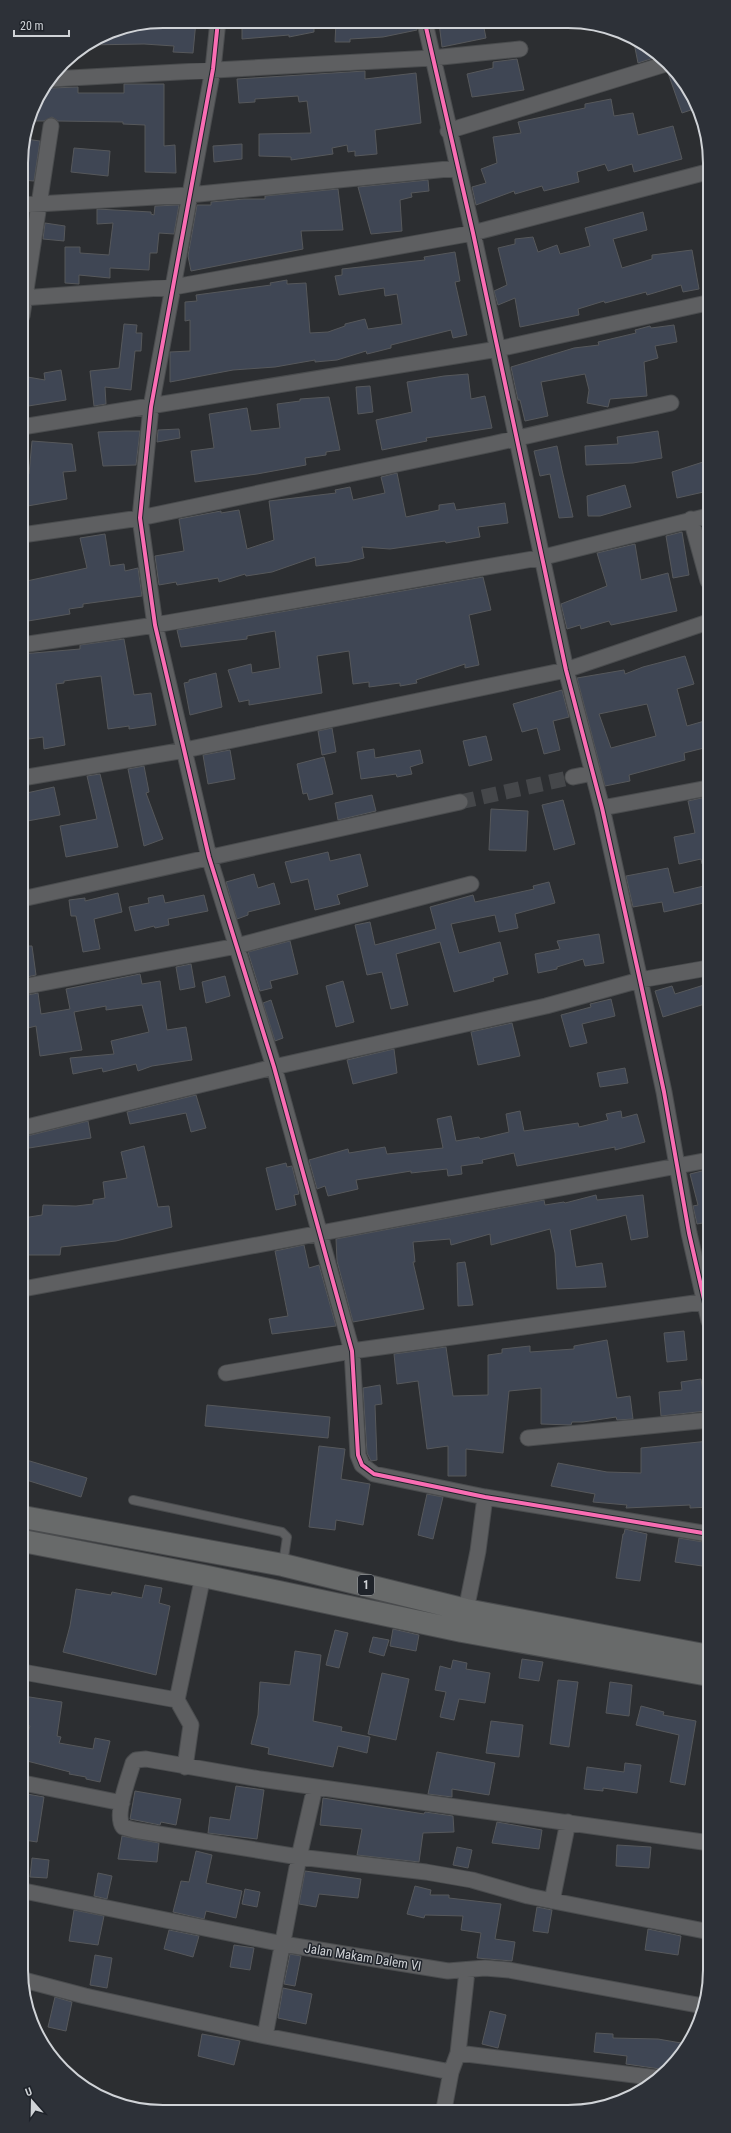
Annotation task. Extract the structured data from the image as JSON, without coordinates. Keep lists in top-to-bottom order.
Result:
{
  "streets": {
    "highway": ["1"],
    "street": ["Jalan Makam Dalem VI"]
  },
  "scale_bar": "20 m",
  "north": "top"
}
